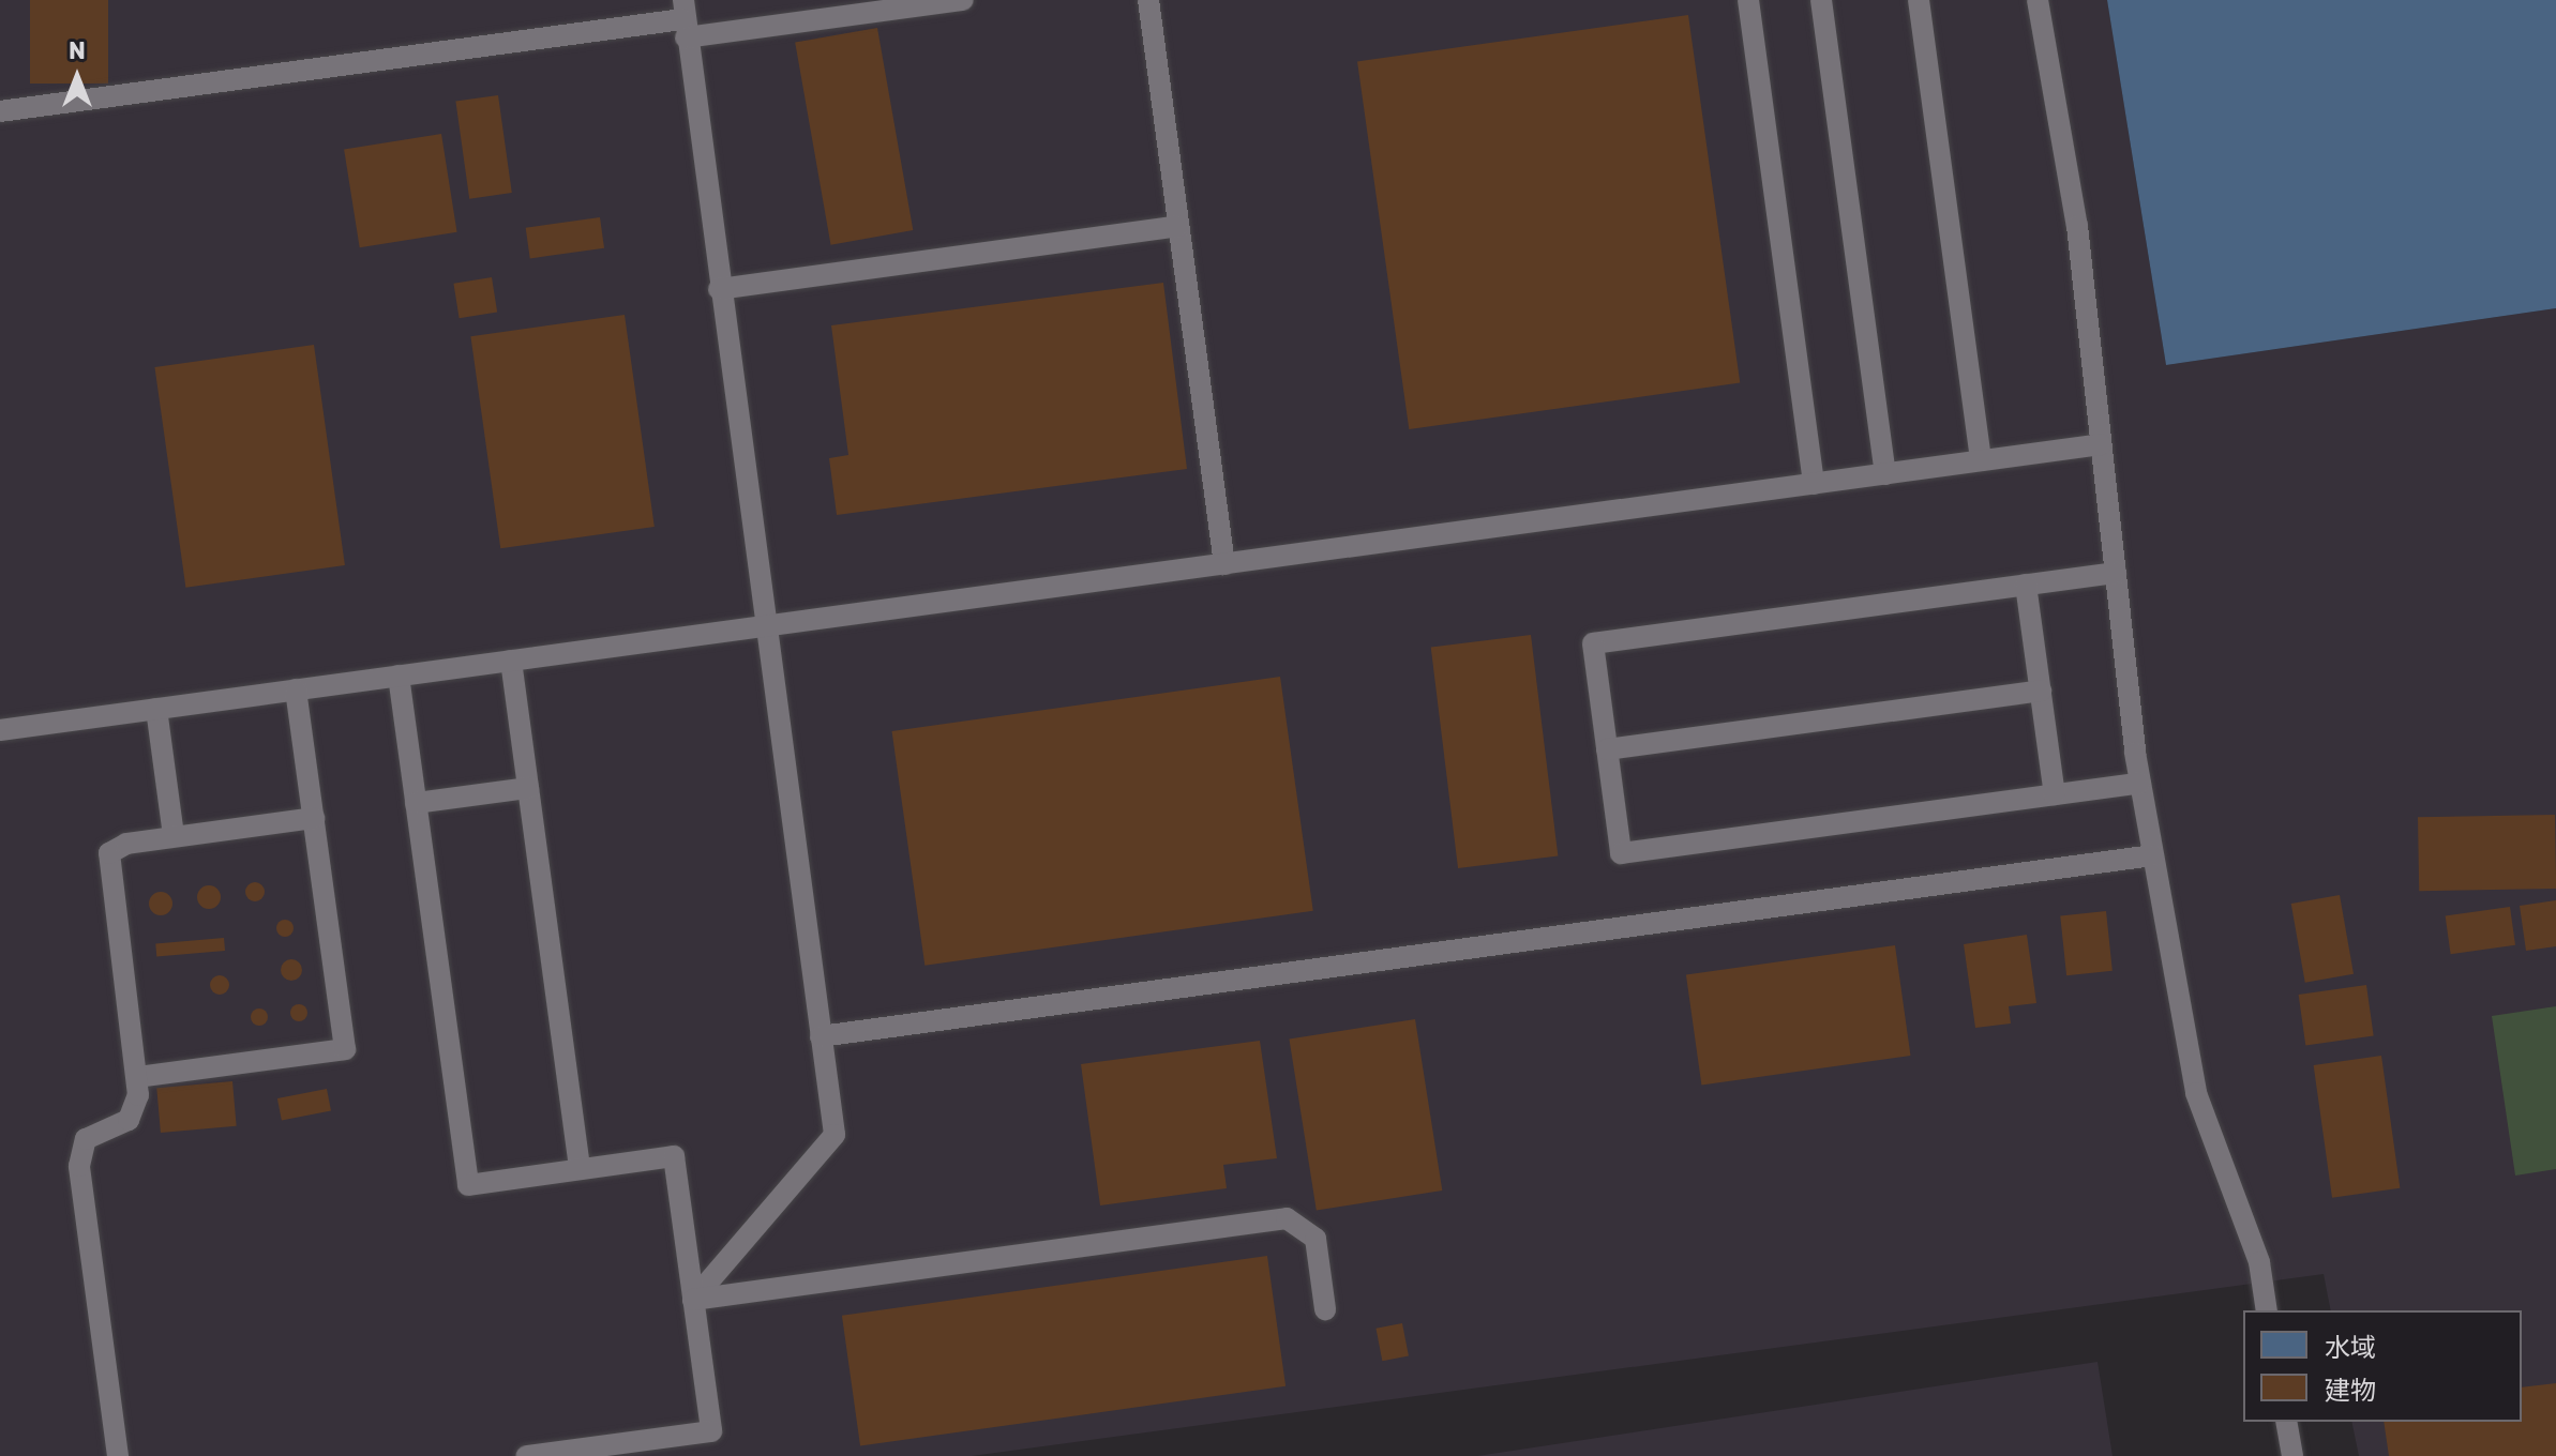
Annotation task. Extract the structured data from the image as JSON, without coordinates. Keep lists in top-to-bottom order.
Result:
{
  "legend": ["水域", "建物"],
  "north": "top"
}
